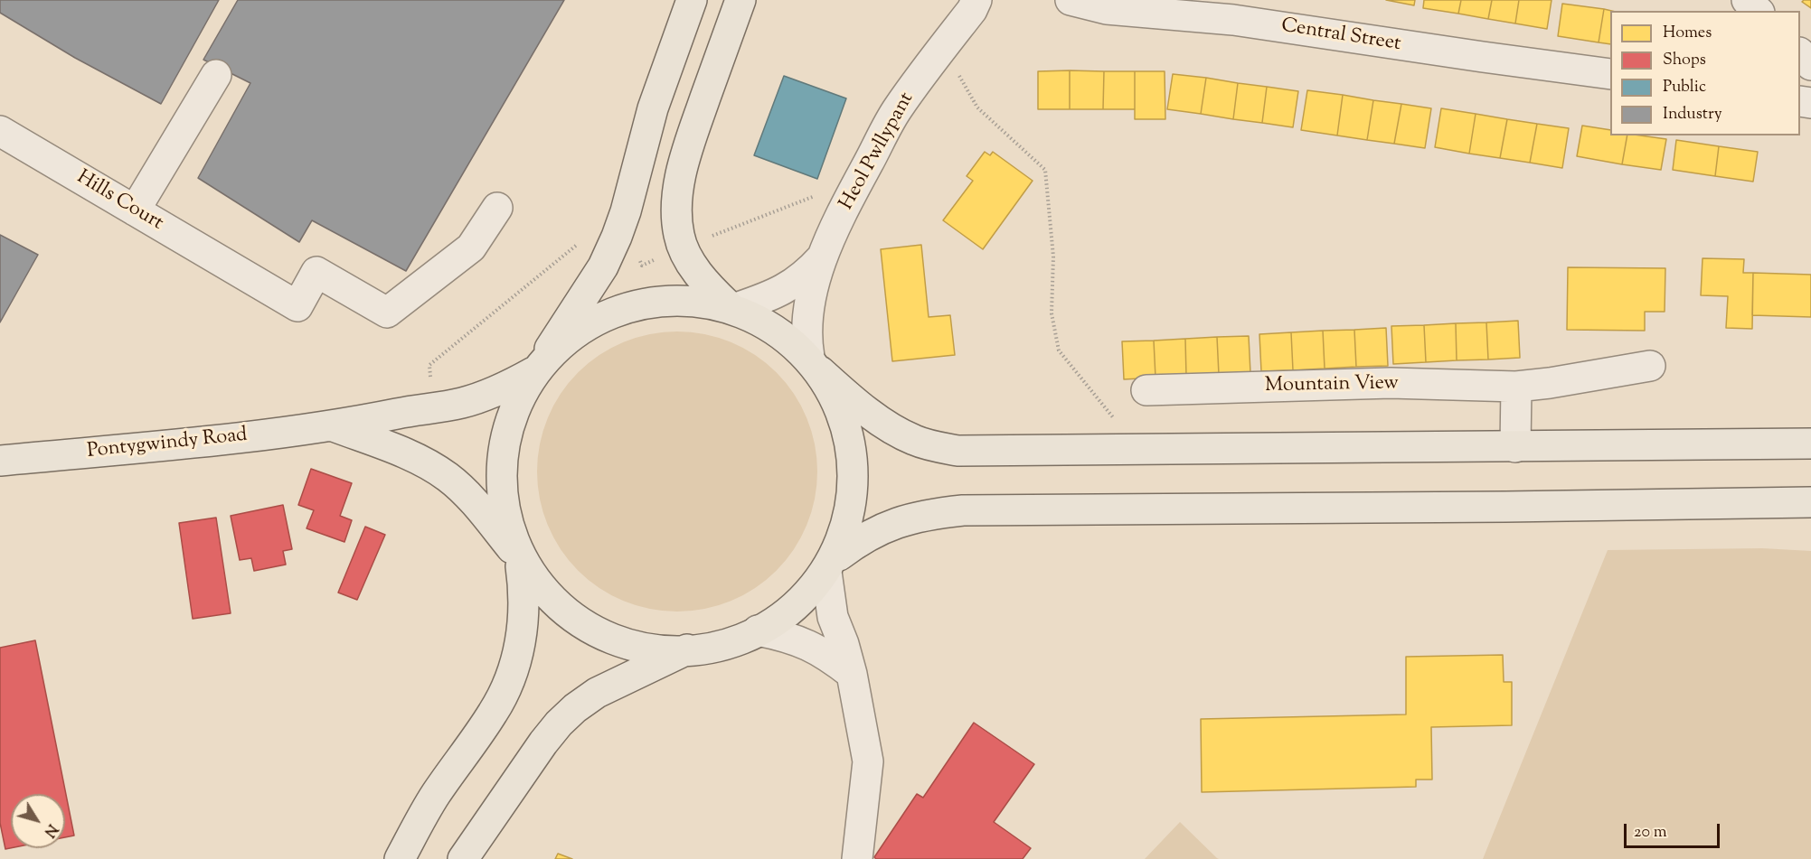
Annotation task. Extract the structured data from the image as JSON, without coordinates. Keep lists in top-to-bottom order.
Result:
{
  "streets": {
    "main road": ["Pontygwindy Road"],
    "street": [
      "Central Street",
      "Heol Pwllypant",
      "Hills Court",
      "Mountain View"
    ]
  },
  "legend": [
    "Homes",
    "Shops",
    "Public",
    "Industry"
  ],
  "scale_bar": "20 m",
  "north": "bottom right"
}
